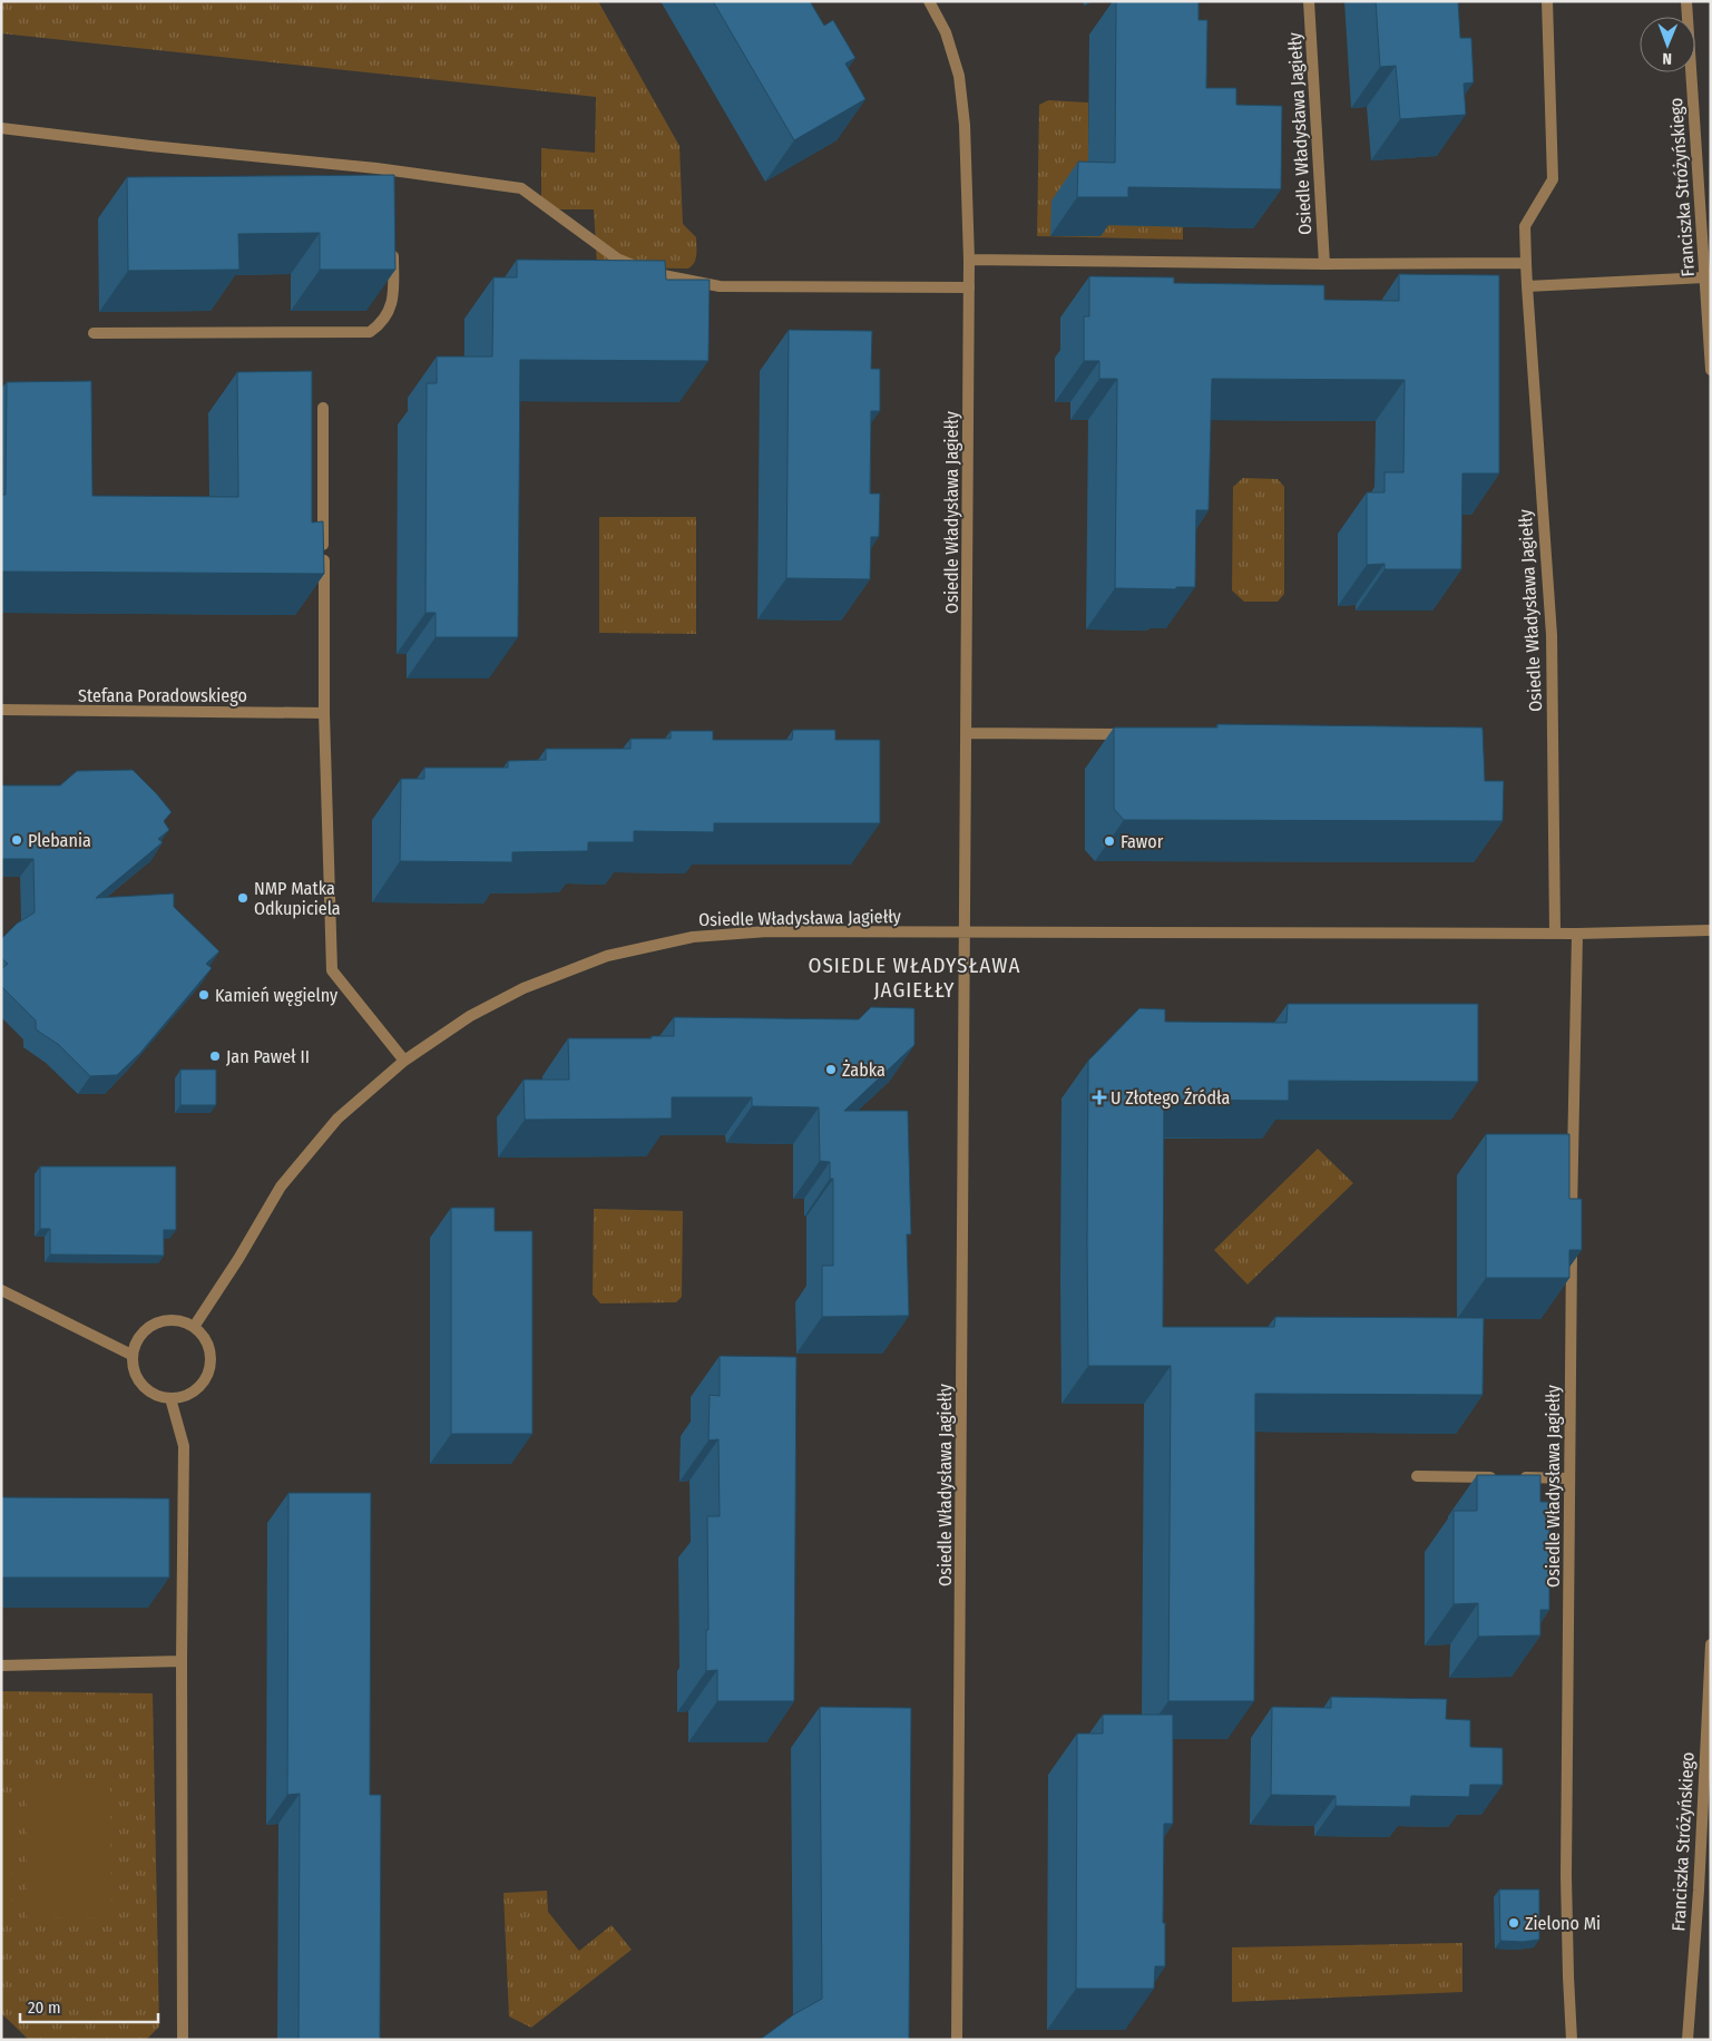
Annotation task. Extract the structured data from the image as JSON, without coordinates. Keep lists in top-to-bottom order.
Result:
{
  "streets": {
    "street": ["Osiedle Władysława Jagiełły", "Franciszka Stróżyńskiego", "Stefana Poradowskiego"]
  },
  "districts": ["OSIEDLE WŁADYSŁAWA JAGIEŁŁY"],
  "places": {
    "other": [
      "Plebania",
      "Fawor",
      "NMP Matka Odkupiciela",
      "Kamień węgielny",
      "Jan Paweł II",
      "Żabka",
      "Zielono Mi"
    ],
    "health": ["U Złotego Źródła"]
  },
  "scale_bar": "20 m",
  "north": "bottom"
}
